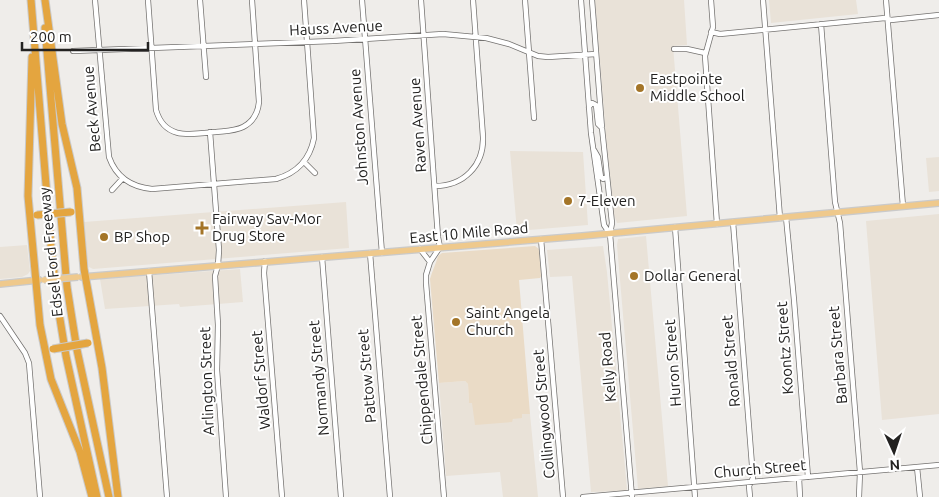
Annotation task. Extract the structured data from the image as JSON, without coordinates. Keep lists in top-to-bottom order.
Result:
{
  "streets": {
    "highway": ["Edsel Ford Freeway"],
    "main road": ["East 10 Mile Road"],
    "street": [
      "Hauss Avenue",
      "Beck Avenue",
      "Raven Avenue",
      "Johnston Avenue",
      "Koontz Street",
      "Barbara Street",
      "Ronald Street",
      "Huron Street",
      "Kelly Road",
      "Pattow Street",
      "Normandy Street",
      "Waldorf Street",
      "Chippendale Street",
      "Arlington Street",
      "Collingwood Street",
      "Church Street"
    ]
  },
  "crossings": [
    ["Hauss Avenue", "Beck Avenue"],
    ["Hauss Avenue", "Raven Avenue"],
    ["Hauss Avenue", "Johnston Avenue"],
    ["Hauss Avenue", "Kelly Road"],
    ["Raven Avenue", "East 10 Mile Road"],
    ["Raven Avenue", "Chippendale Street"],
    ["Johnston Avenue", "East 10 Mile Road"],
    ["East 10 Mile Road", "Koontz Street"],
    ["East 10 Mile Road", "Barbara Street"],
    ["East 10 Mile Road", "Ronald Street"],
    ["East 10 Mile Road", "Huron Street"],
    ["East 10 Mile Road", "Kelly Road"],
    ["East 10 Mile Road", "Pattow Street"],
    ["East 10 Mile Road", "Normandy Street"],
    ["East 10 Mile Road", "Waldorf Street"],
    ["East 10 Mile Road", "Chippendale Street"],
    ["East 10 Mile Road", "Arlington Street"],
    ["East 10 Mile Road", "Collingwood Street"],
    ["Koontz Street", "Church Street"],
    ["Barbara Street", "Church Street"],
    ["Ronald Street", "Church Street"],
    ["Huron Street", "Church Street"],
    ["Kelly Road", "Church Street"]
  ],
  "places": {
    "other": [
      "Eastpointe Middle School",
      "7-Eleven",
      "BP Shop",
      "Dollar General",
      "Saint Angela Church"
    ],
    "health": ["Fairway Sav-Mor Drug Store"]
  },
  "scale_bar": "200 m",
  "north": "bottom"
}
